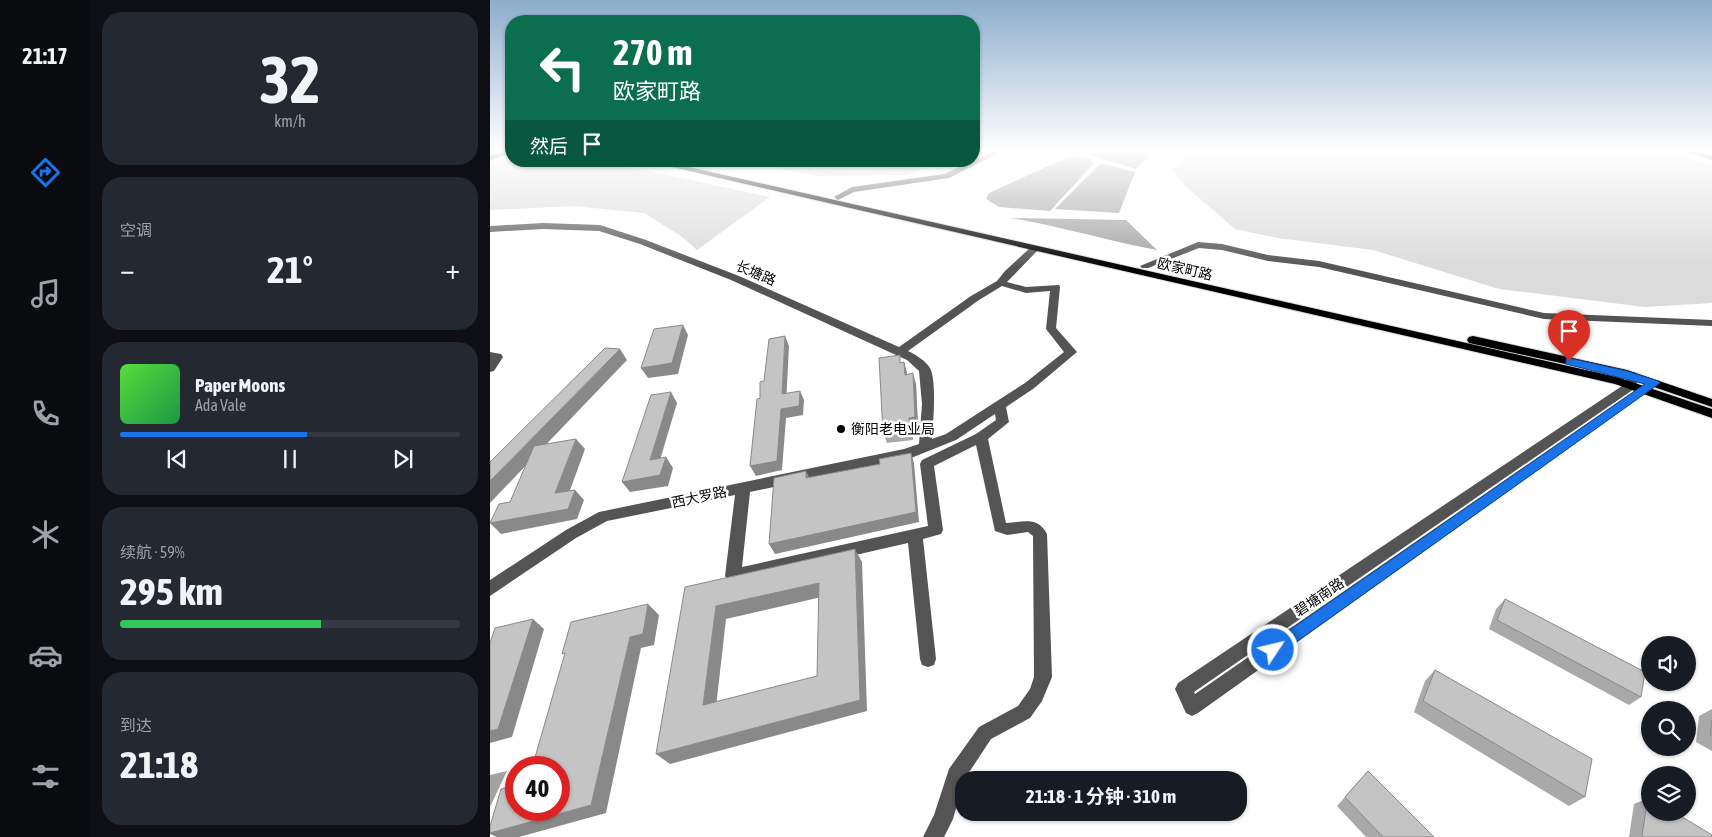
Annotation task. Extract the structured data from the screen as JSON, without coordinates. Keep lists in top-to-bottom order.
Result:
{
  "streets": {
    "main road": ["欧家町路"],
    "street": ["长塘路", "西大罗路", "碧塘南路"]
  },
  "crossings": [
    ["欧家町路", "碧塘南路"],
    ["长塘路", "西大罗路"]
  ],
  "places": ["衡阳老电业局"],
  "page": {
    "tabs": "21:17",
    "tile": [
      ["32", "km/h"],
      "空调",
      ["续航 · 59%", "295 km"],
      ["到达", "21:18"]
    ],
    "turn": ["270 m", "欧家町路"],
    "then": "然后",
    "heat": ["−", "21°", "+"],
    "song": ["Paper Moons", "Ada Vale"],
    "limit": "40",
    "trip": "21:18 · 1 分钟 · 310 m"
  }
}
